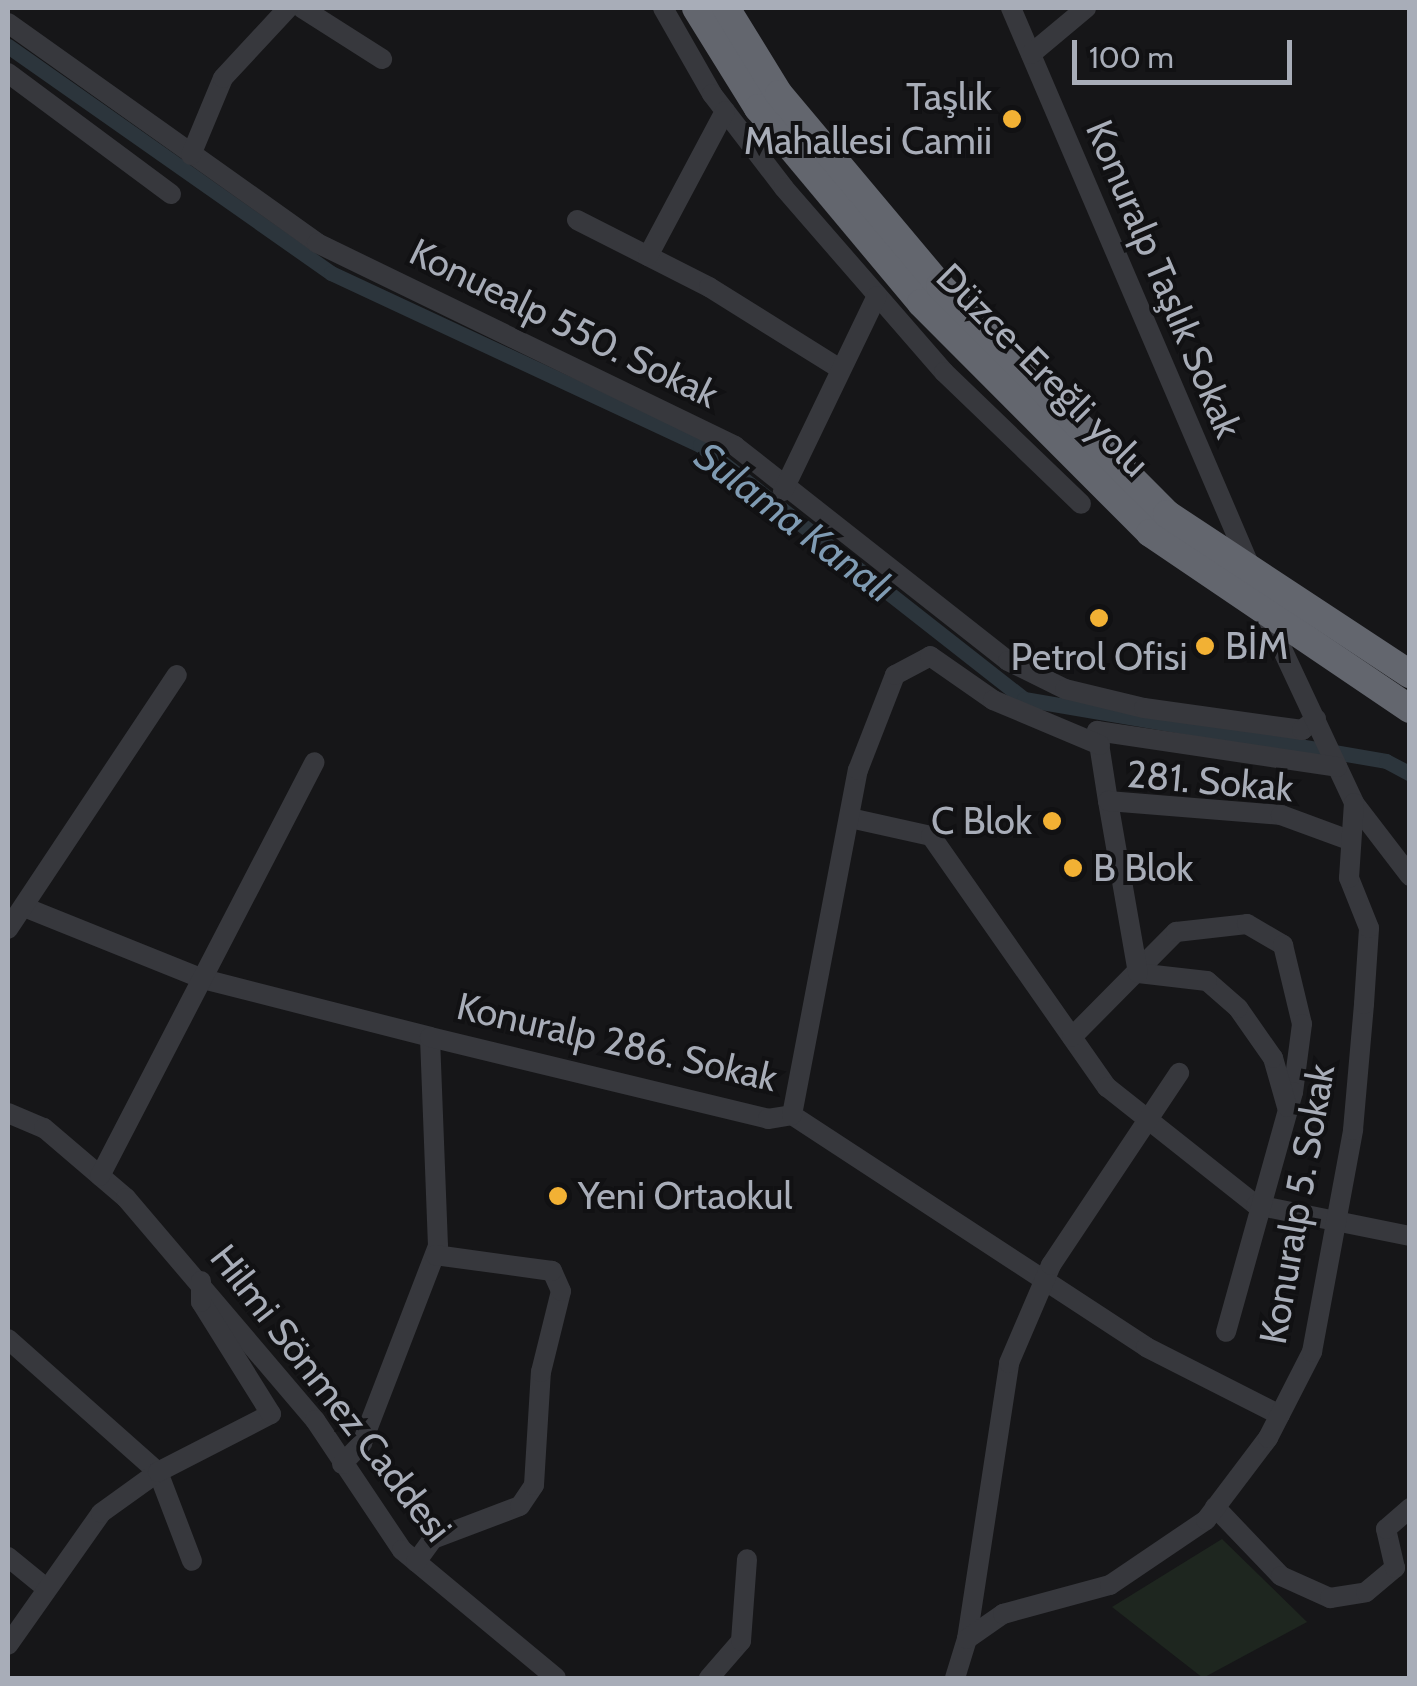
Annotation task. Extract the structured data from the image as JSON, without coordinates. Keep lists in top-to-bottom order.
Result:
{
  "streets": {
    "highway": ["Düzce-Ereğli yolu"],
    "street": [
      "Konuralp Taşlık Sokak",
      "Konuealp 550. Sokak",
      "281. Sokak",
      "Konuralp 286. Sokak",
      "Konuralp 5. Sokak",
      "Hilmi Sönmez Caddesi"
    ]
  },
  "crossings": [
    ["Konuralp Taşlık Sokak", "Düzce-Ereğli yolu"],
    ["281. Sokak", "Konuralp 5. Sokak"],
    ["Konuralp 286. Sokak", "Hilmi Sönmez Caddesi"]
  ],
  "water": ["Sulama Kanalı"],
  "places": [
    "Taşlık Mahallesi Camii",
    "Petrol Ofisi",
    "BİM",
    "C Blok",
    "B Blok",
    "Yeni Ortaokul"
  ],
  "scale_bar": "100 m"
}
